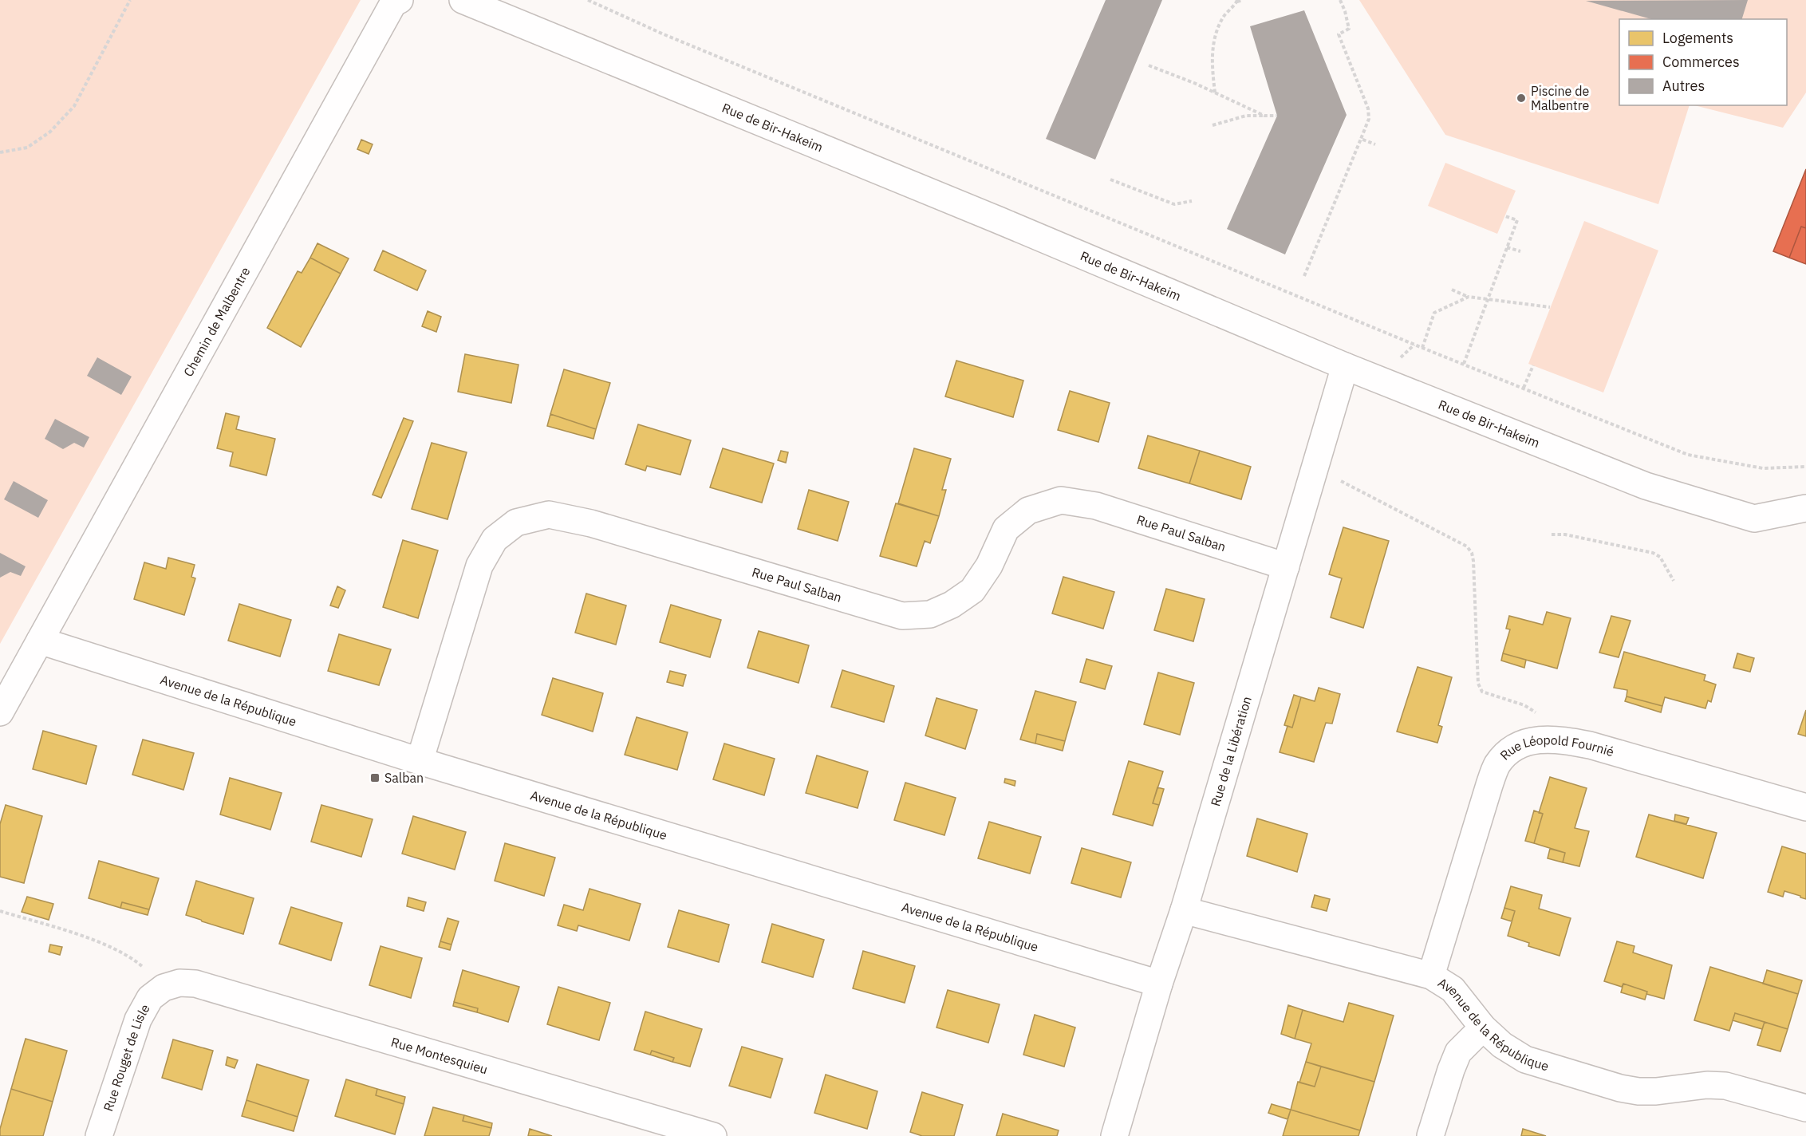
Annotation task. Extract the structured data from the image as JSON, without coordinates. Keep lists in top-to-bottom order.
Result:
{
  "streets": {
    "street": [
      "Rue de Bir-Hakeim",
      "Chemin de Malbentre",
      "Rue Paul Salban",
      "Avenue de la République",
      "Rue de la Libération",
      "Rue Léopold Fournié",
      "Rue Montesquieu",
      "Rue Rouget de Lisle"
    ]
  },
  "crossings": [
    ["Rue de Bir-Hakeim", "Rue de la Libération"],
    ["Chemin de Malbentre", "Avenue de la République"],
    ["Rue Paul Salban", "Avenue de la République"],
    ["Rue Paul Salban", "Rue de la Libération"],
    ["Avenue de la République", "Rue de la Libération"],
    ["Avenue de la République", "Rue Léopold Fournié"],
    ["Rue Montesquieu", "Rue Rouget de Lisle"]
  ],
  "places": {
    "other": ["Piscine de Malbentre"],
    "transit": ["Salban"]
  },
  "legend": ["Logements", "Commerces", "Autres"]
}
